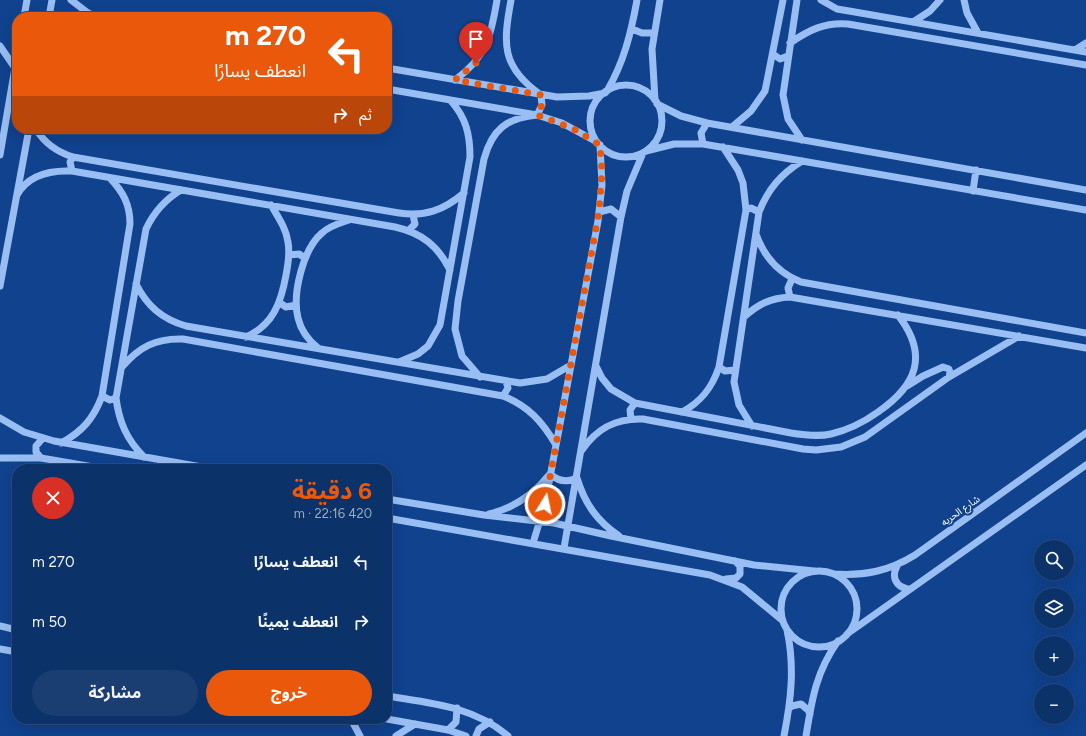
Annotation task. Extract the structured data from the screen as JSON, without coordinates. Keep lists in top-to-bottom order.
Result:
{
  "streets": {
    "street": ["شارع الحريه"]
  },
  "page": {
    "turn": ["270 m", "انعطف يسارًا"],
    "then": "ثم",
    "heading": ["6 دقيقة", "420 m · 22:16"],
    "list": [
      {
        "name": "انعطف يسارًا",
        "value": "270 m"
      },
      {
        "name": "انعطف يمينًا",
        "value": "50 m"
      }
    ],
    "map_buttons": ["+", "−"],
    "buttons": ["خروج", "مشاركة"]
  }
}
